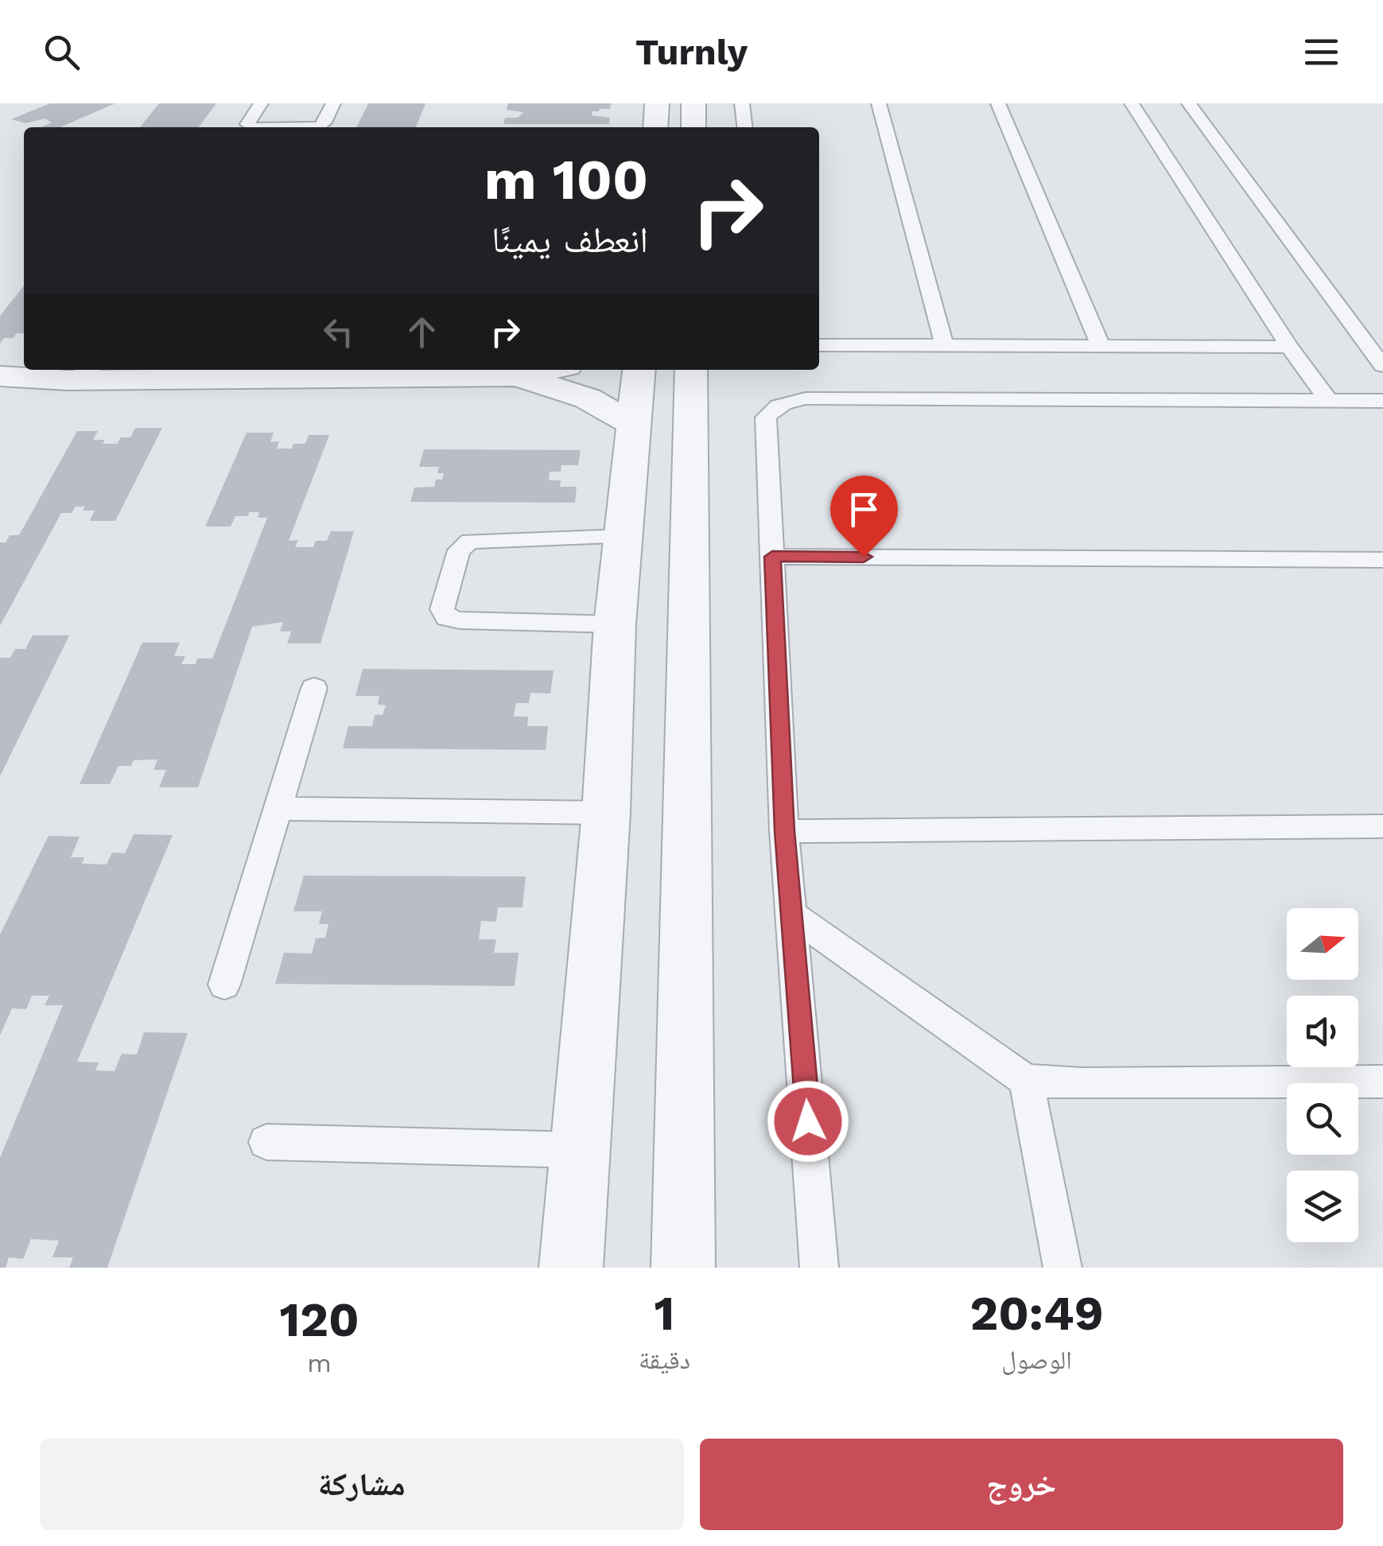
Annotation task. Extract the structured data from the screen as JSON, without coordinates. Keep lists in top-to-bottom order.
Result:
{
  "north": "right",
  "page": {
    "header": "Turnly",
    "turn": ["100 m", "انعطف يمينًا"],
    "eta": [
      "20:49",
      "الوصول",
      "1",
      "دقيقة",
      "120",
      "m"
    ],
    "buttons": ["خروج", "مشاركة"]
  }
}
